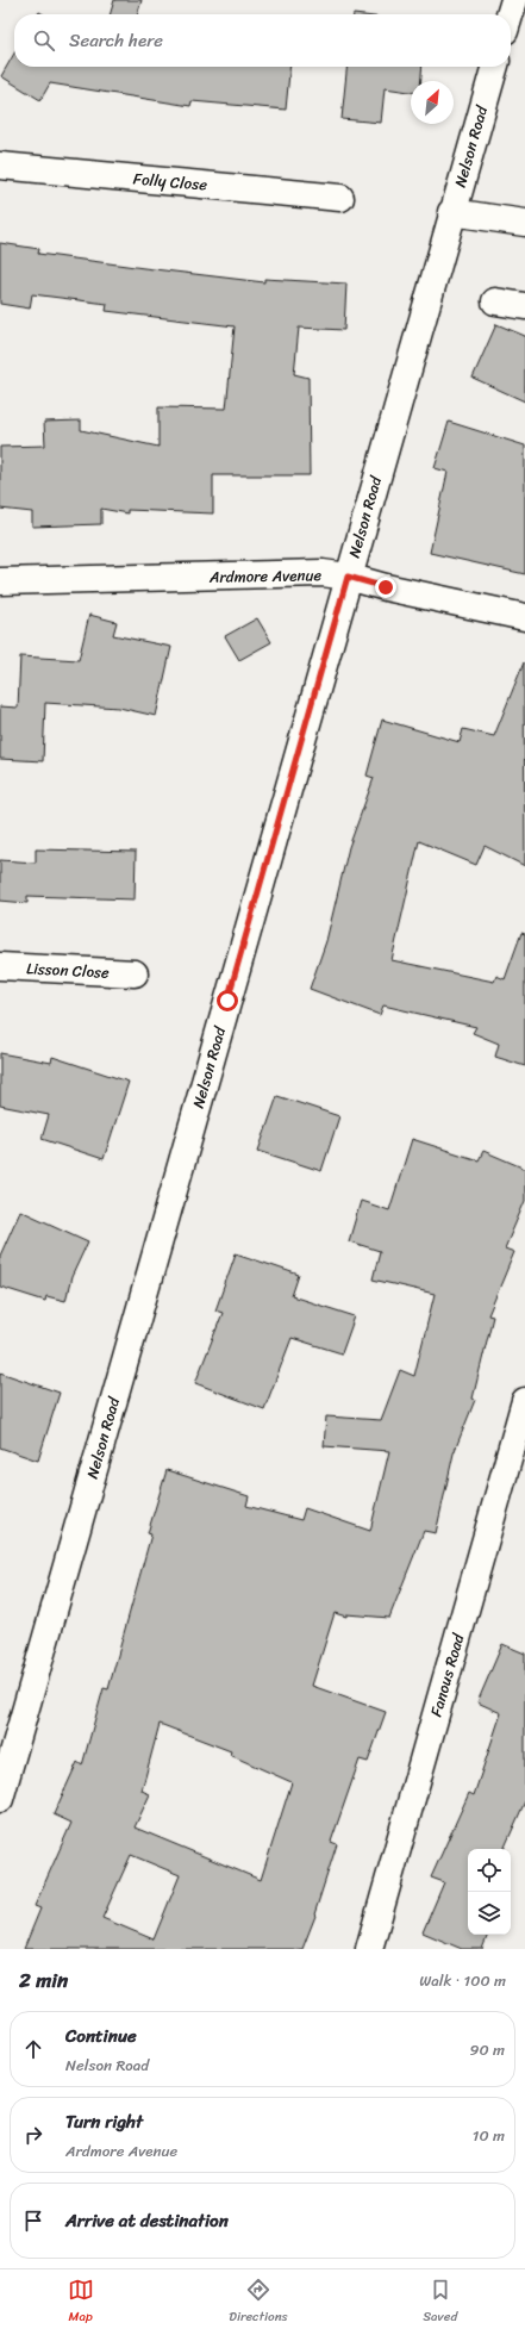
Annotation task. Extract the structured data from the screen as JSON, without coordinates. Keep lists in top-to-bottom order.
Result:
{
  "streets": {
    "street": [
      "Nelson Road",
      "Folly Close",
      "Ardmore Avenue",
      "Lisson Close",
      "Fanous Road"
    ]
  },
  "crossings": [
    ["Nelson Road", "Ardmore Avenue"]
  ],
  "north": "top right",
  "page": {
    "search": "Search here",
    "heading": ["2 min", "Walk · 100 m"],
    "list": [
      ["Continue", "Nelson Road", "90 m"],
      ["Turn right", "Ardmore Avenue", "10 m"],
      "Arrive at destination"
    ],
    "nav": ["Map", "Directions", "Saved"]
  }
}
